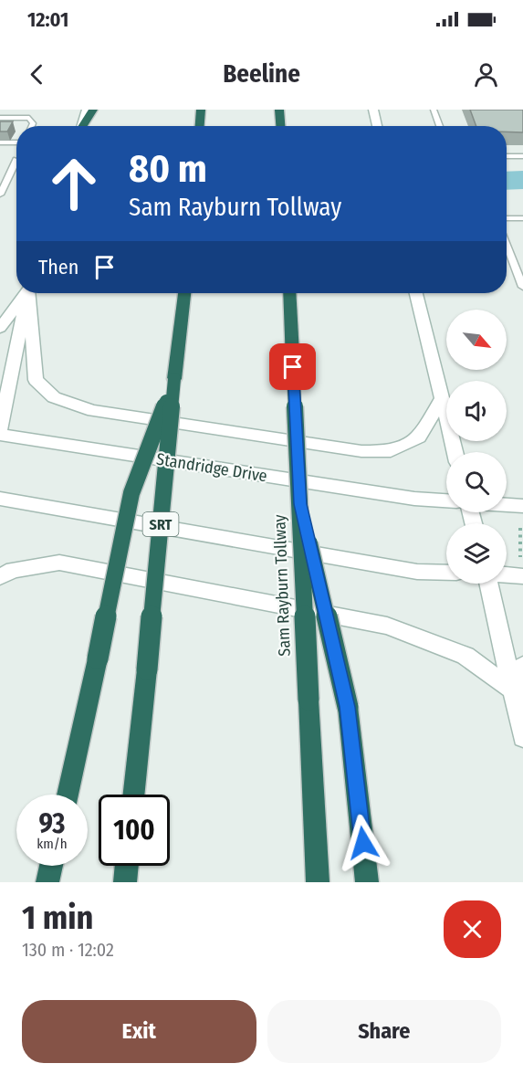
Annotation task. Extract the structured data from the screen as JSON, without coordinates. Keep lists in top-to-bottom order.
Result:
{
  "streets": {
    "highway": ["SRT", "Sam Rayburn Tollway"],
    "main road": ["Standridge Drive"]
  },
  "north": "bottom right",
  "page": {
    "status": "12:01",
    "header": "Beeline",
    "turn": ["80 m", "Sam Rayburn Tollway"],
    "then": "Then",
    "speed": "93 km/h",
    "limit": "100",
    "heading": ["1 min", "130 m · 12:02"],
    "buttons": ["Exit", "Share"]
  }
}
